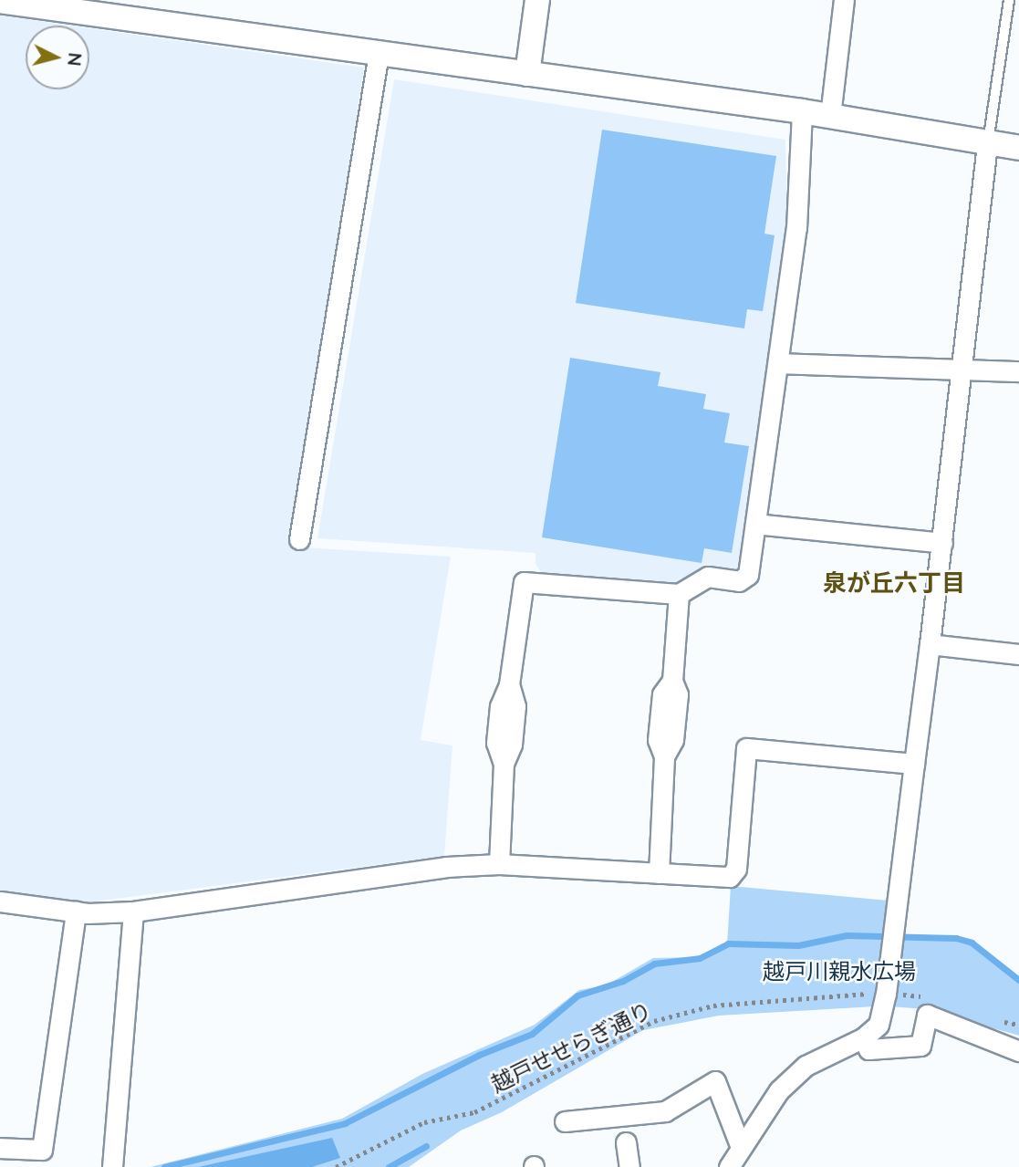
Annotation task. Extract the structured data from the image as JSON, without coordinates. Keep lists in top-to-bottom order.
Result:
{
  "streets": {
    "path": ["越戸せせらぎ通り"]
  },
  "districts": ["泉が丘六丁目"],
  "parks": ["越戸川親水広場"],
  "north": "right"
}
